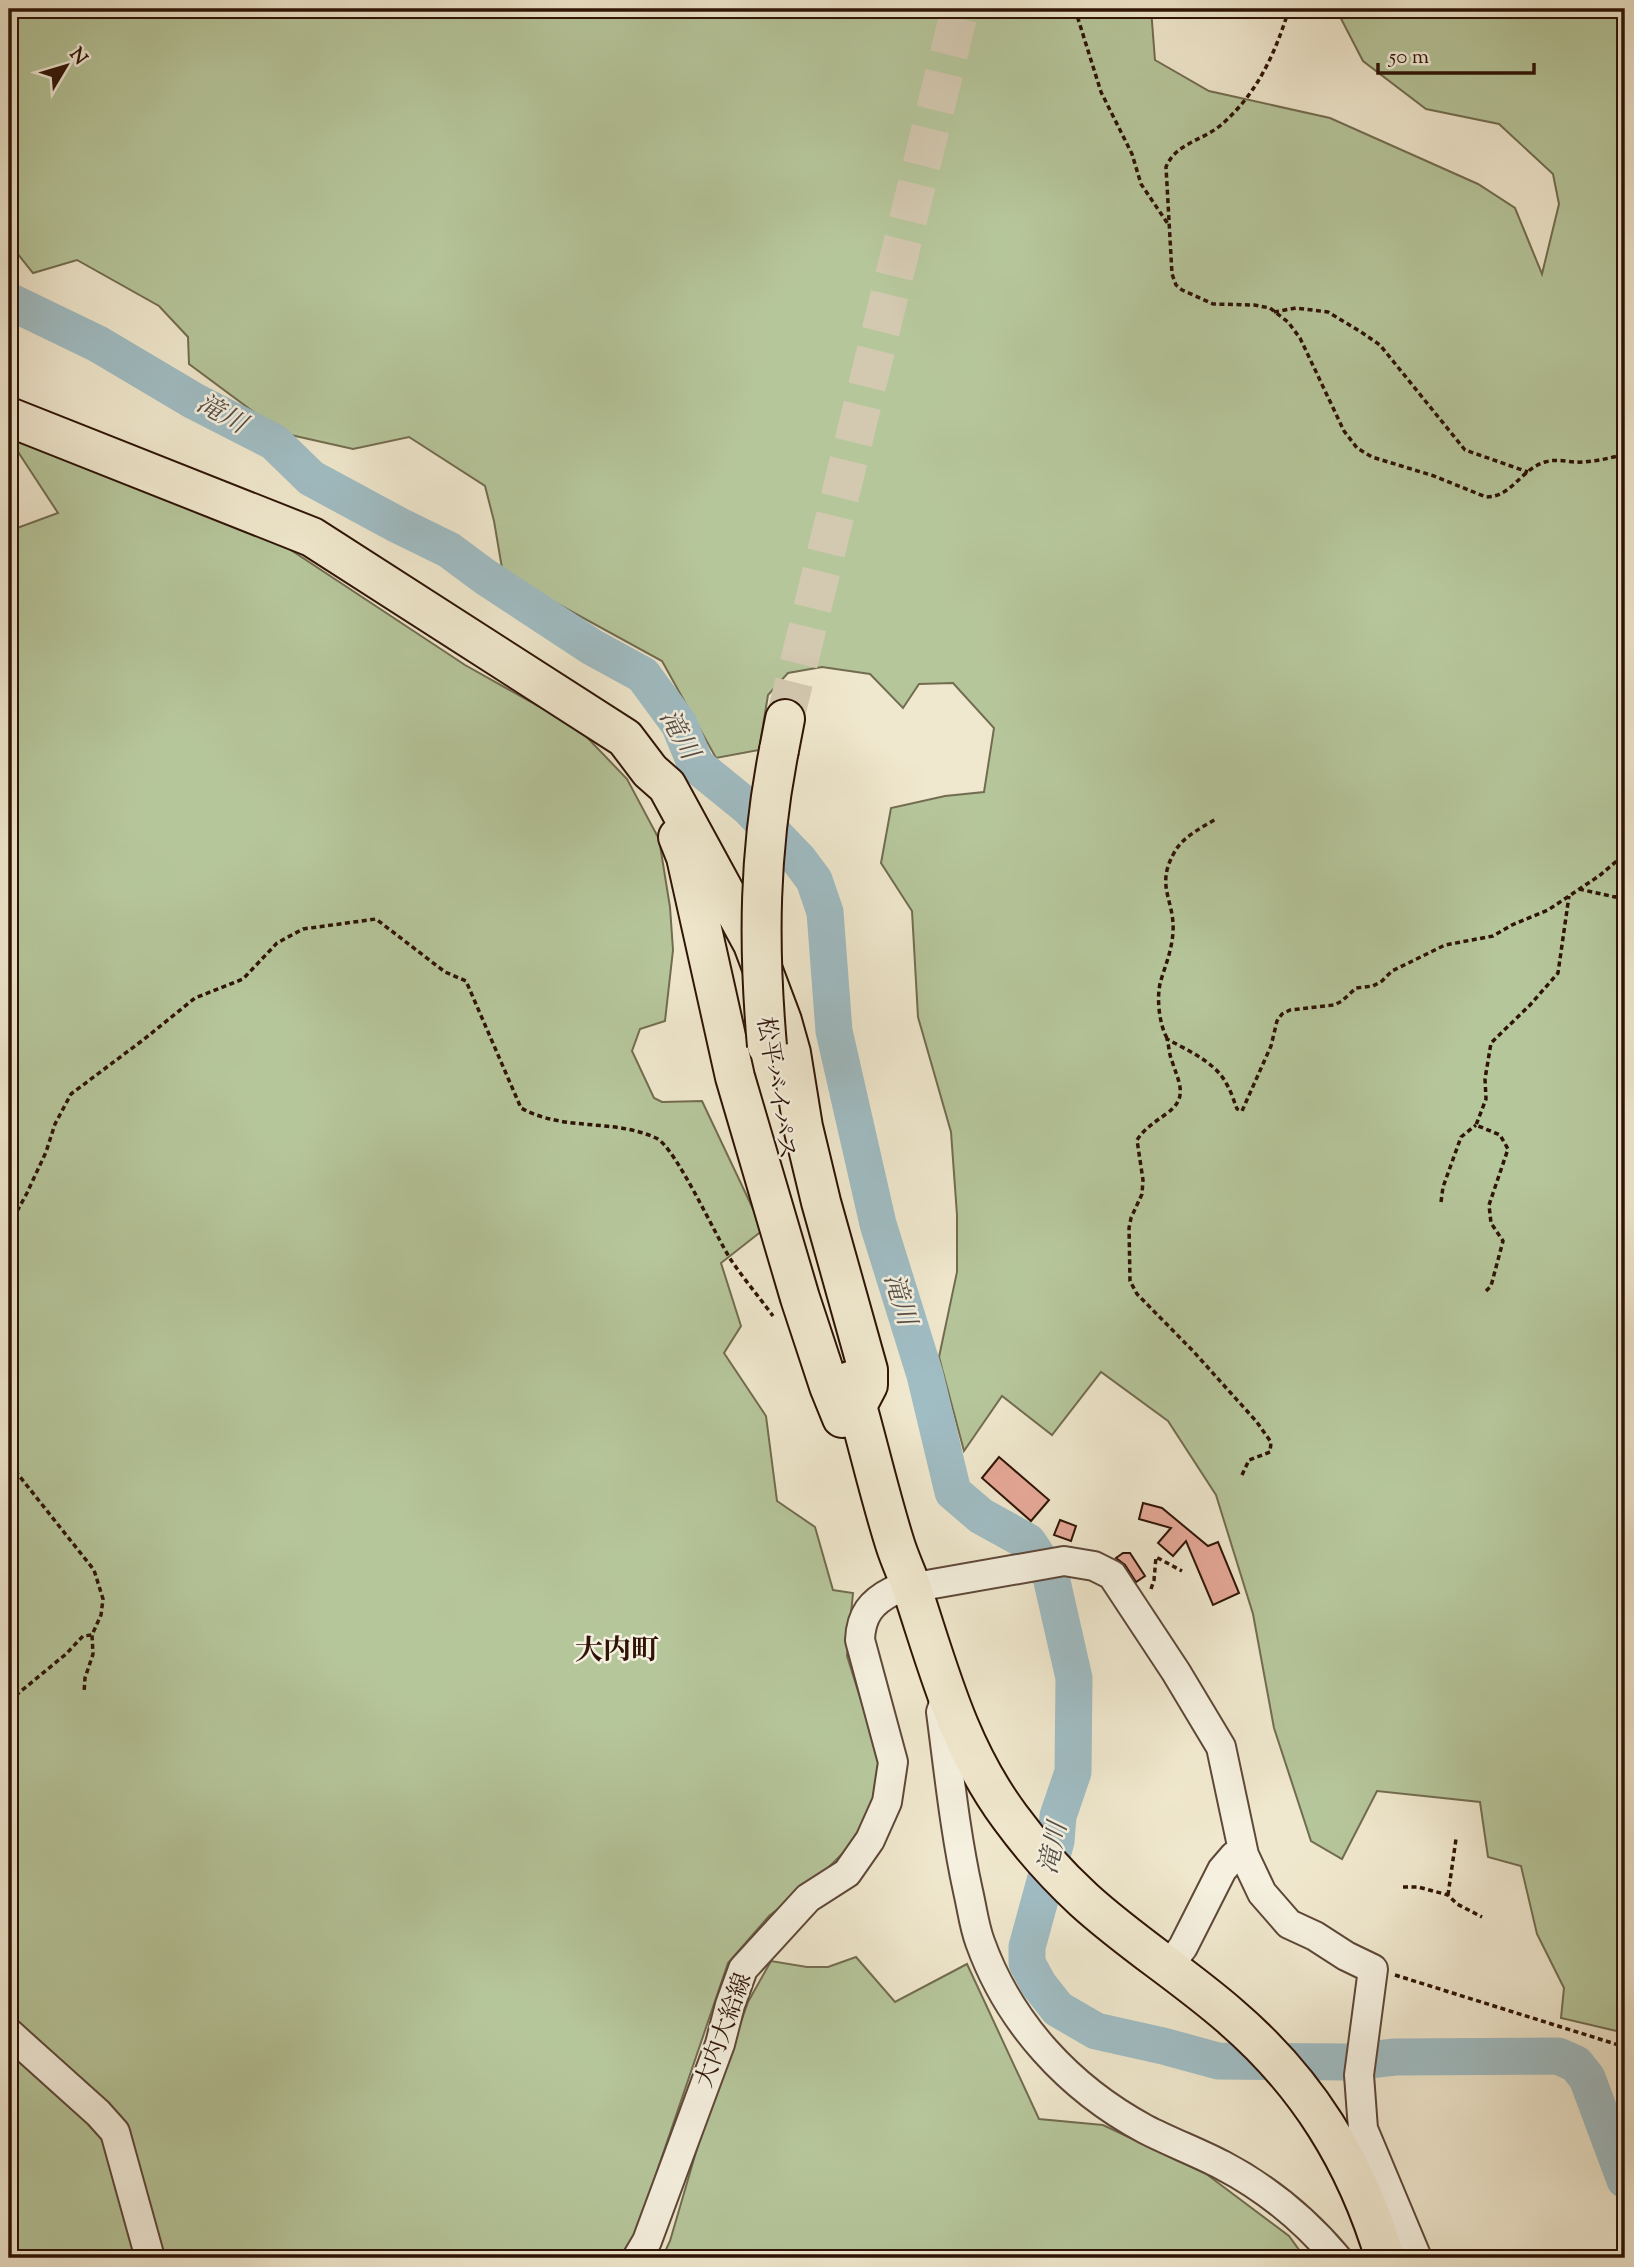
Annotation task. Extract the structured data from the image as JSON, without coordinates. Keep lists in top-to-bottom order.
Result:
{
  "streets": {
    "highway": ["松平バイパス"],
    "street": ["大内大給線"]
  },
  "crossings": [
    ["松平バイパス", "大内大給線"]
  ],
  "districts": ["大内町"],
  "water": ["滝川"],
  "scale_bar": "50 m",
  "north": "top right"
}
